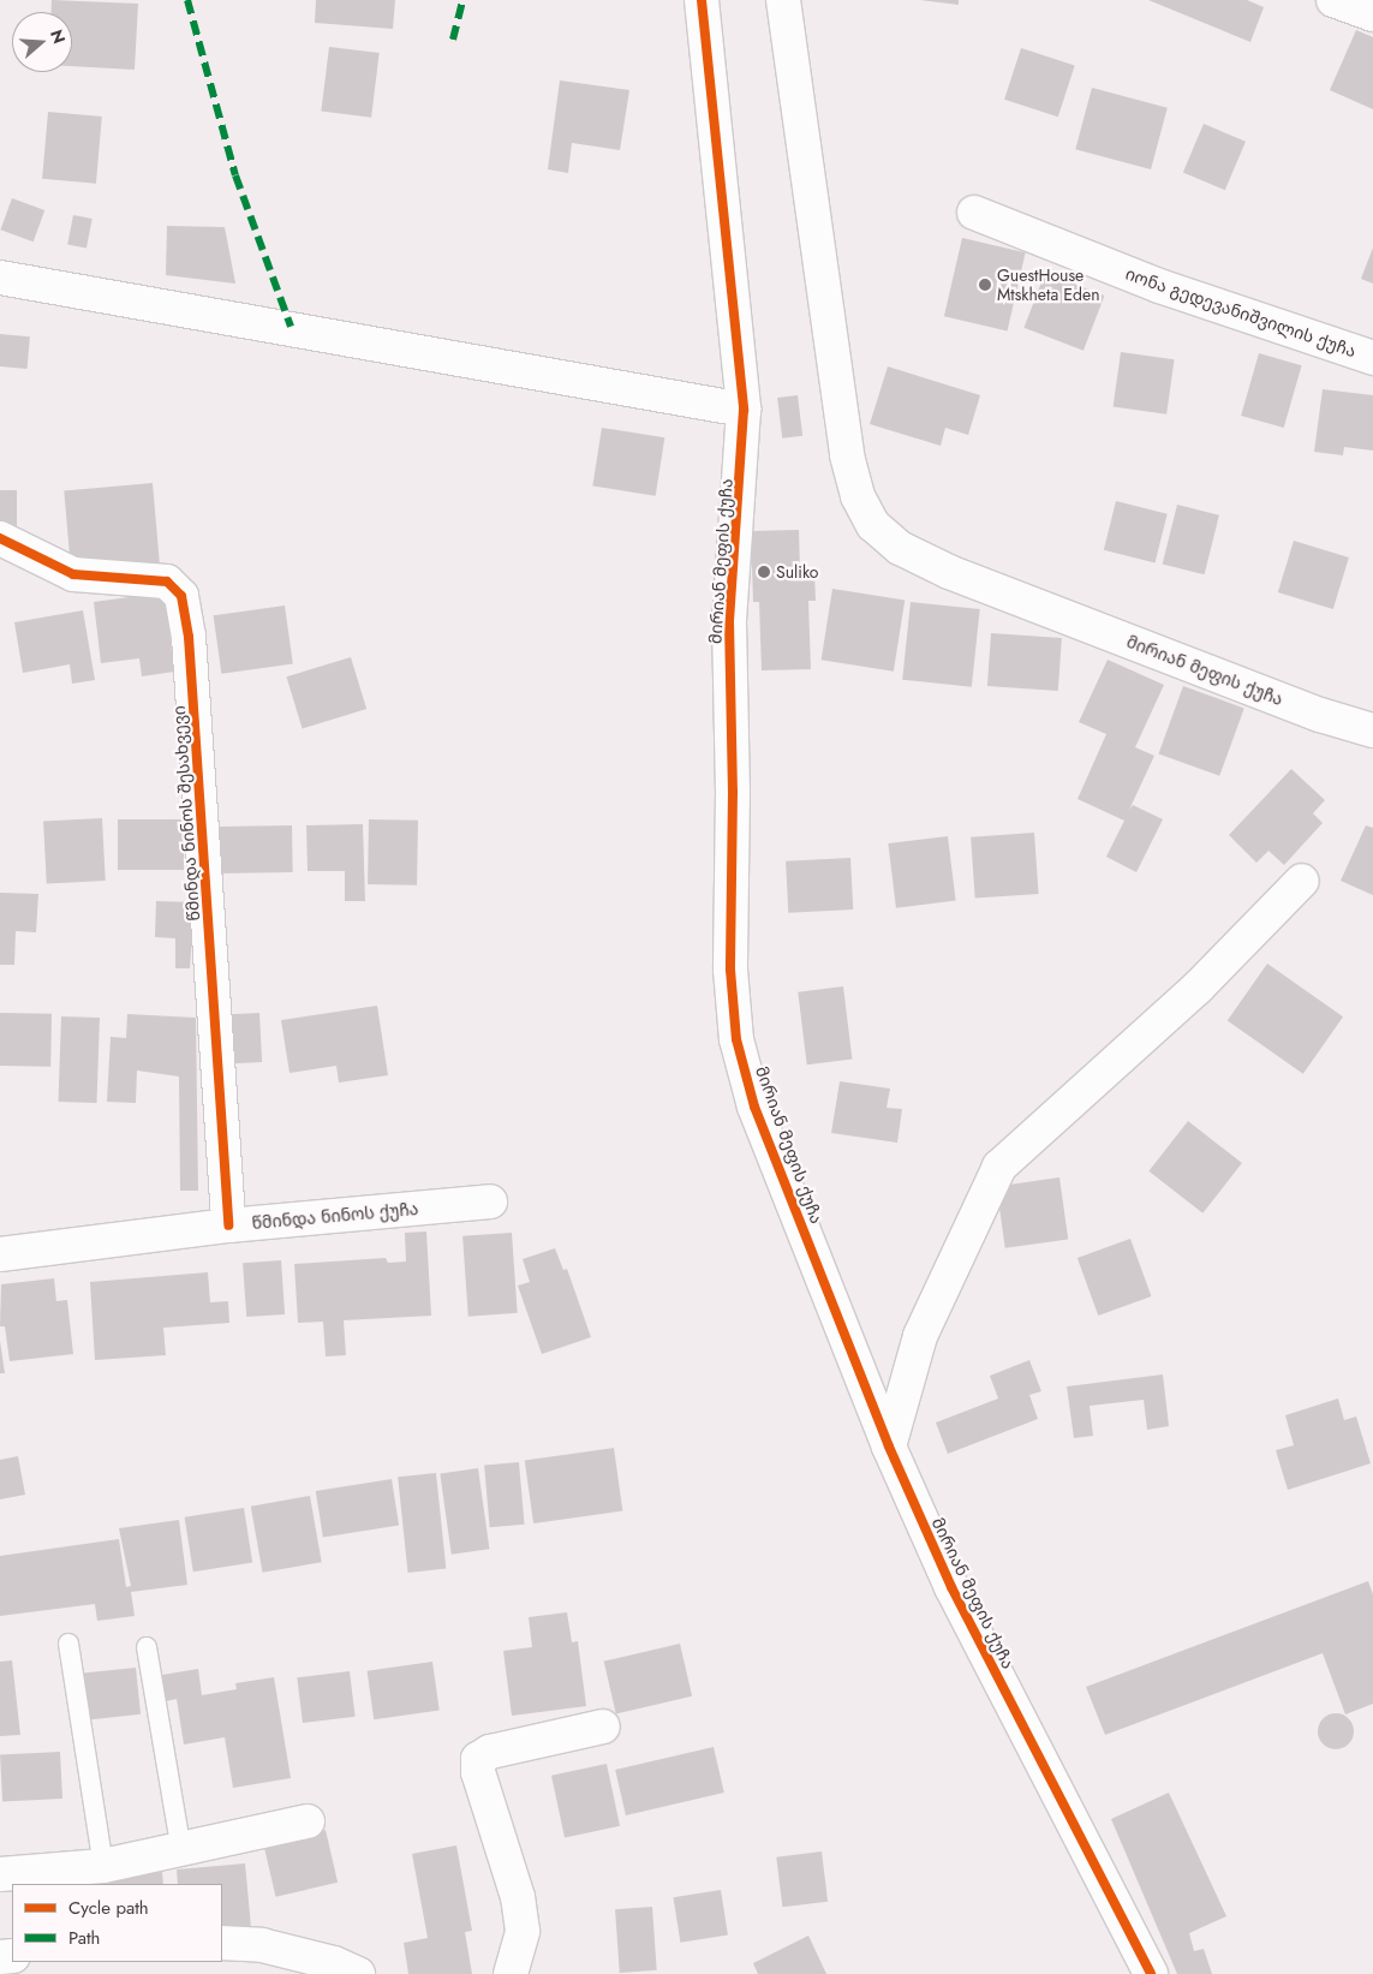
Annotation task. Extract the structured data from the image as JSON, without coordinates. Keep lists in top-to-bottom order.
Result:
{
  "streets": {
    "street": [
      "იონა გედევანიშვილის ქუჩა",
      "მირიან მეფის ქუჩა",
      "წმინდა ნინოს შესახვევი",
      "წმინდა ნინოს ქუჩა"
    ]
  },
  "crossings": [
    ["წმინდა ნინოს შესახვევი", "წმინდა ნინოს ქუჩა"]
  ],
  "places": ["GuestHouse Mtskheta Eden", "Suliko"],
  "legend": ["Cycle path", "Path"],
  "north": "right"
}
